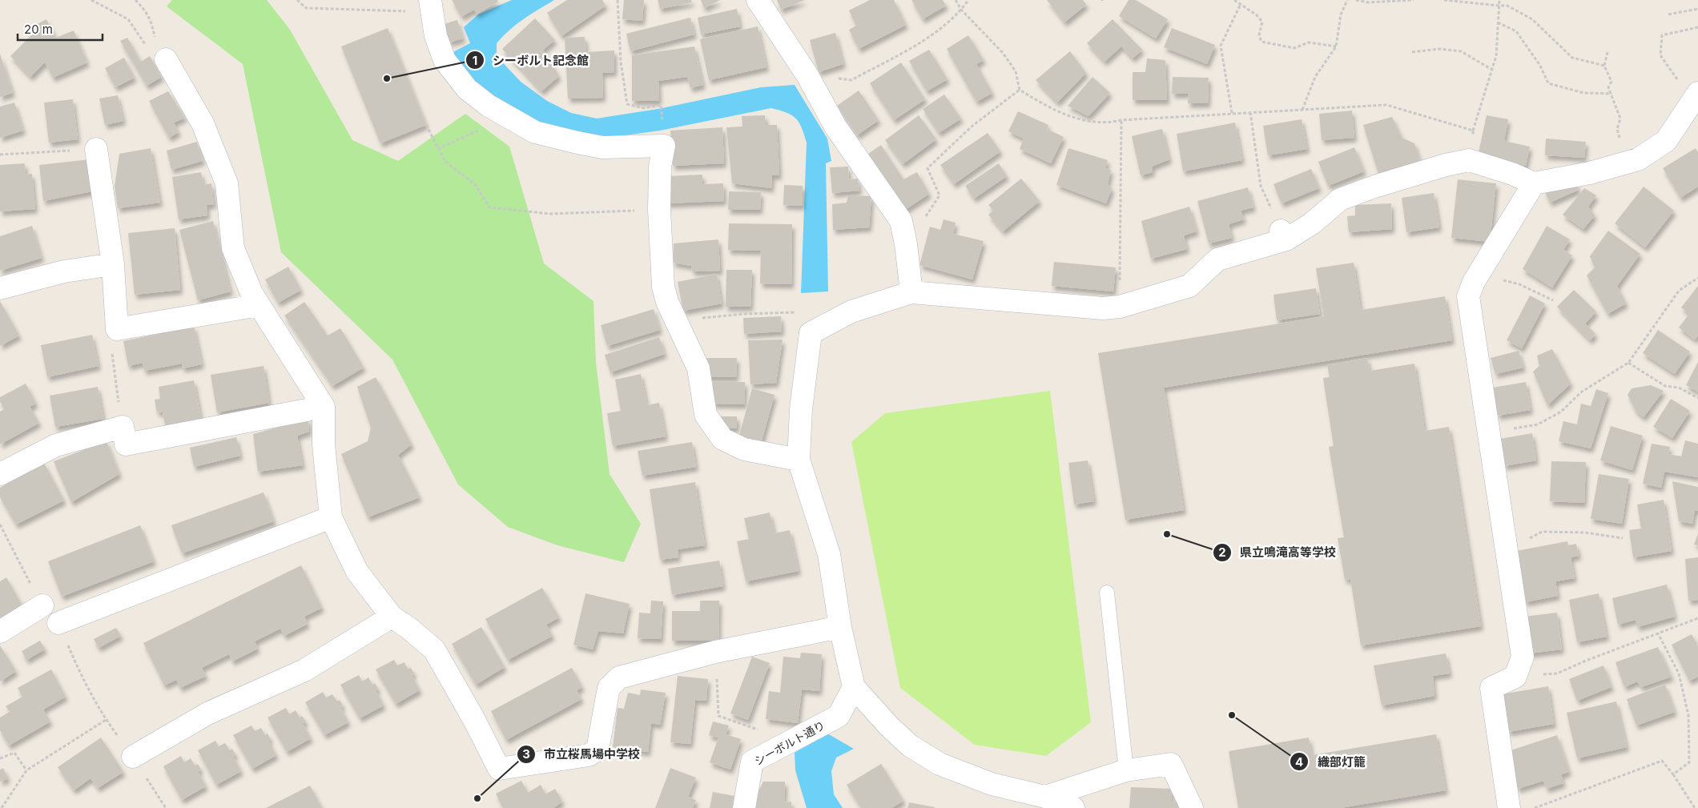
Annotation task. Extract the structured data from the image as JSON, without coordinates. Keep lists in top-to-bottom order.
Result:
{
  "streets": {
    "street": ["シーボルト通り"]
  },
  "places": [
    "シーボルト記念館",
    "県立鳴滝高等学校",
    "織部灯籠",
    "市立桜馬場中学校"
  ],
  "scale_bar": "20 m"
}
